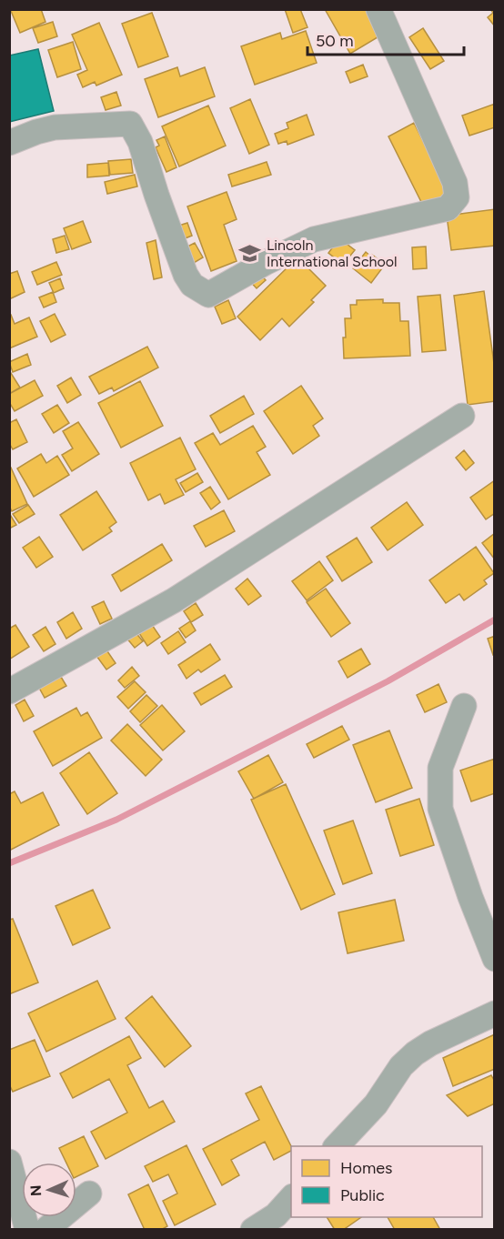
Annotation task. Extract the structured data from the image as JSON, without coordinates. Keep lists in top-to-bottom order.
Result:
{
  "places": {
    "school or university": ["Lincoln International School"]
  },
  "legend": ["Homes", "Public"],
  "scale_bar": "50 m",
  "north": "left"
}
